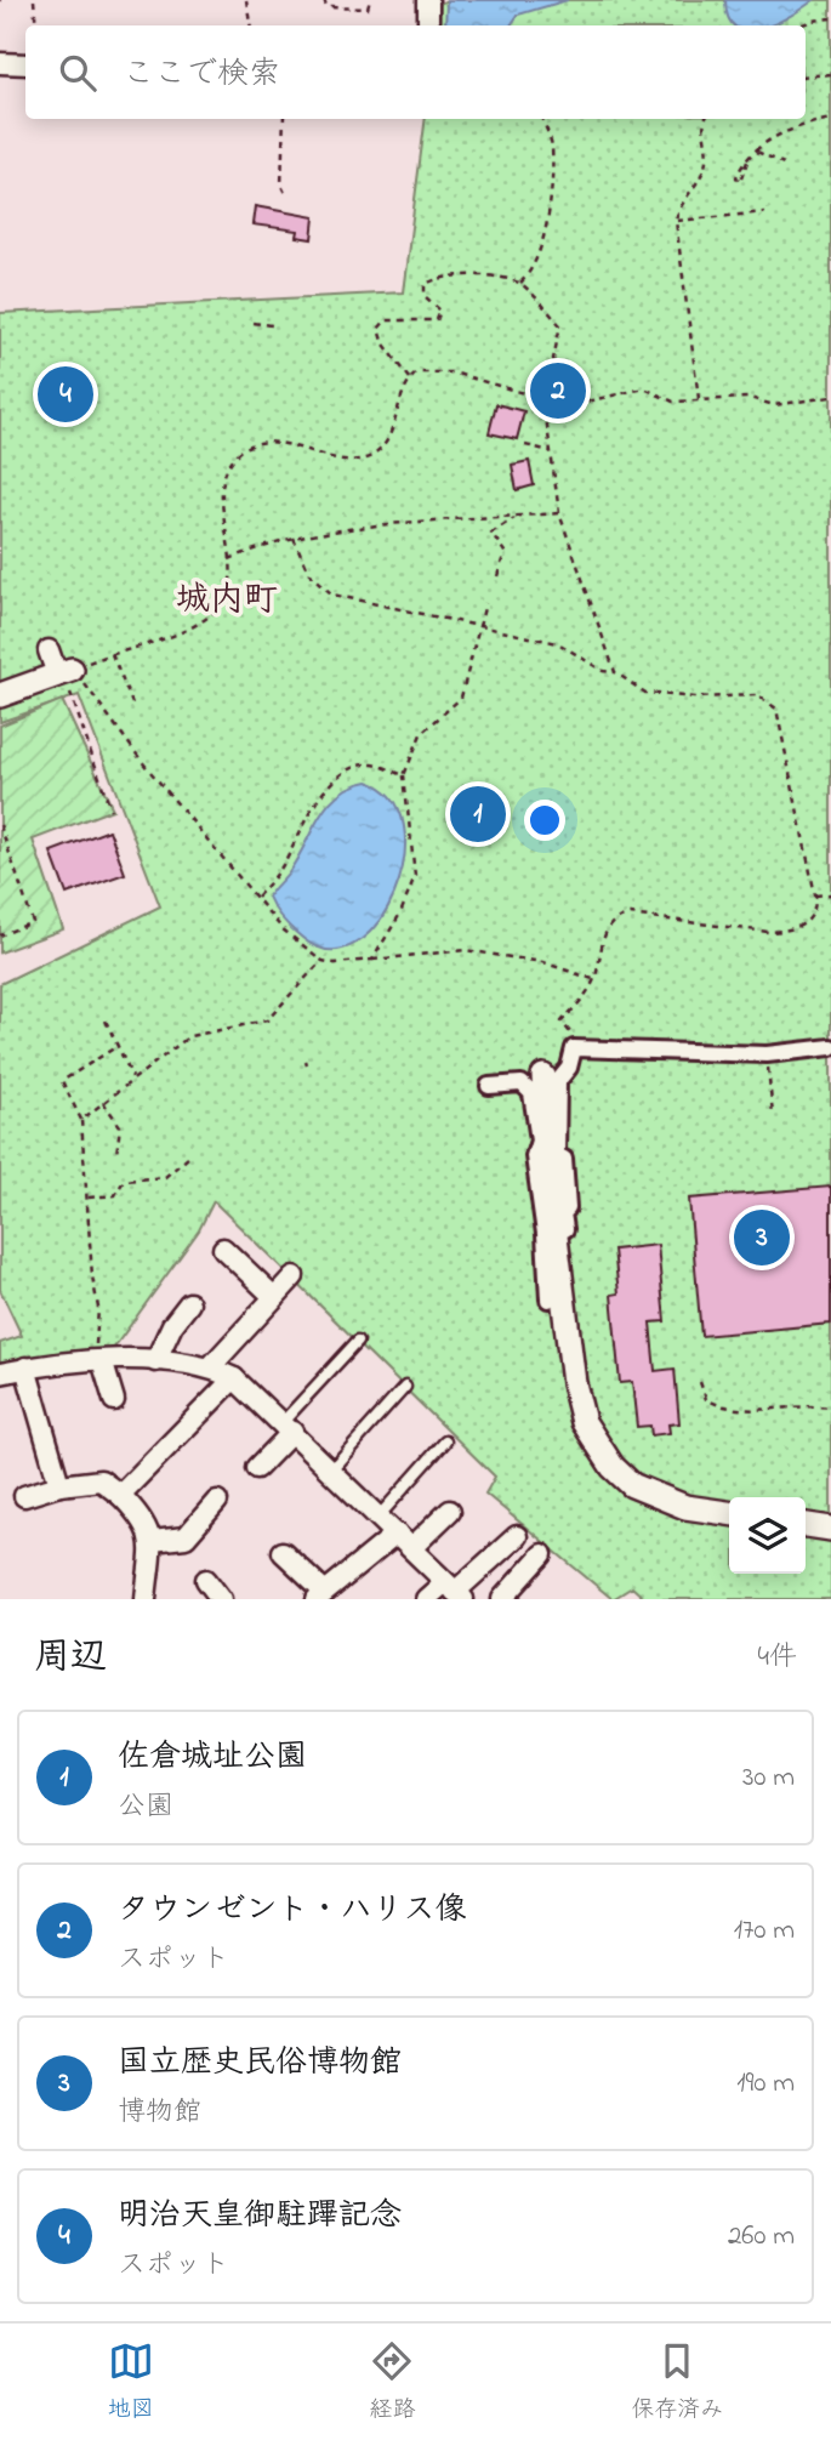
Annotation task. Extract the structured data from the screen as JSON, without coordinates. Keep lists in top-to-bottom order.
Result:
{
  "districts": ["城内町"],
  "page": {
    "search": "ここで検索",
    "pins": [
      "2",
      "4",
      "1",
      "3"
    ],
    "heading": ["周辺", "4件"],
    "list": [
      {
        "mark": "1",
        "name": "佐倉城址公園",
        "note": "公園",
        "value": "30 m"
      },
      {
        "mark": "2",
        "name": "タウンゼント・ハリス像",
        "note": "スポット",
        "value": "170 m"
      },
      {
        "mark": "3",
        "name": "国立歴史民俗博物館",
        "note": "博物館",
        "value": "190 m"
      },
      {
        "mark": "4",
        "name": "明治天皇御駐蹕記念",
        "note": "スポット",
        "value": "260 m"
      }
    ],
    "nav": ["地図", "経路", "保存済み"]
  }
}
